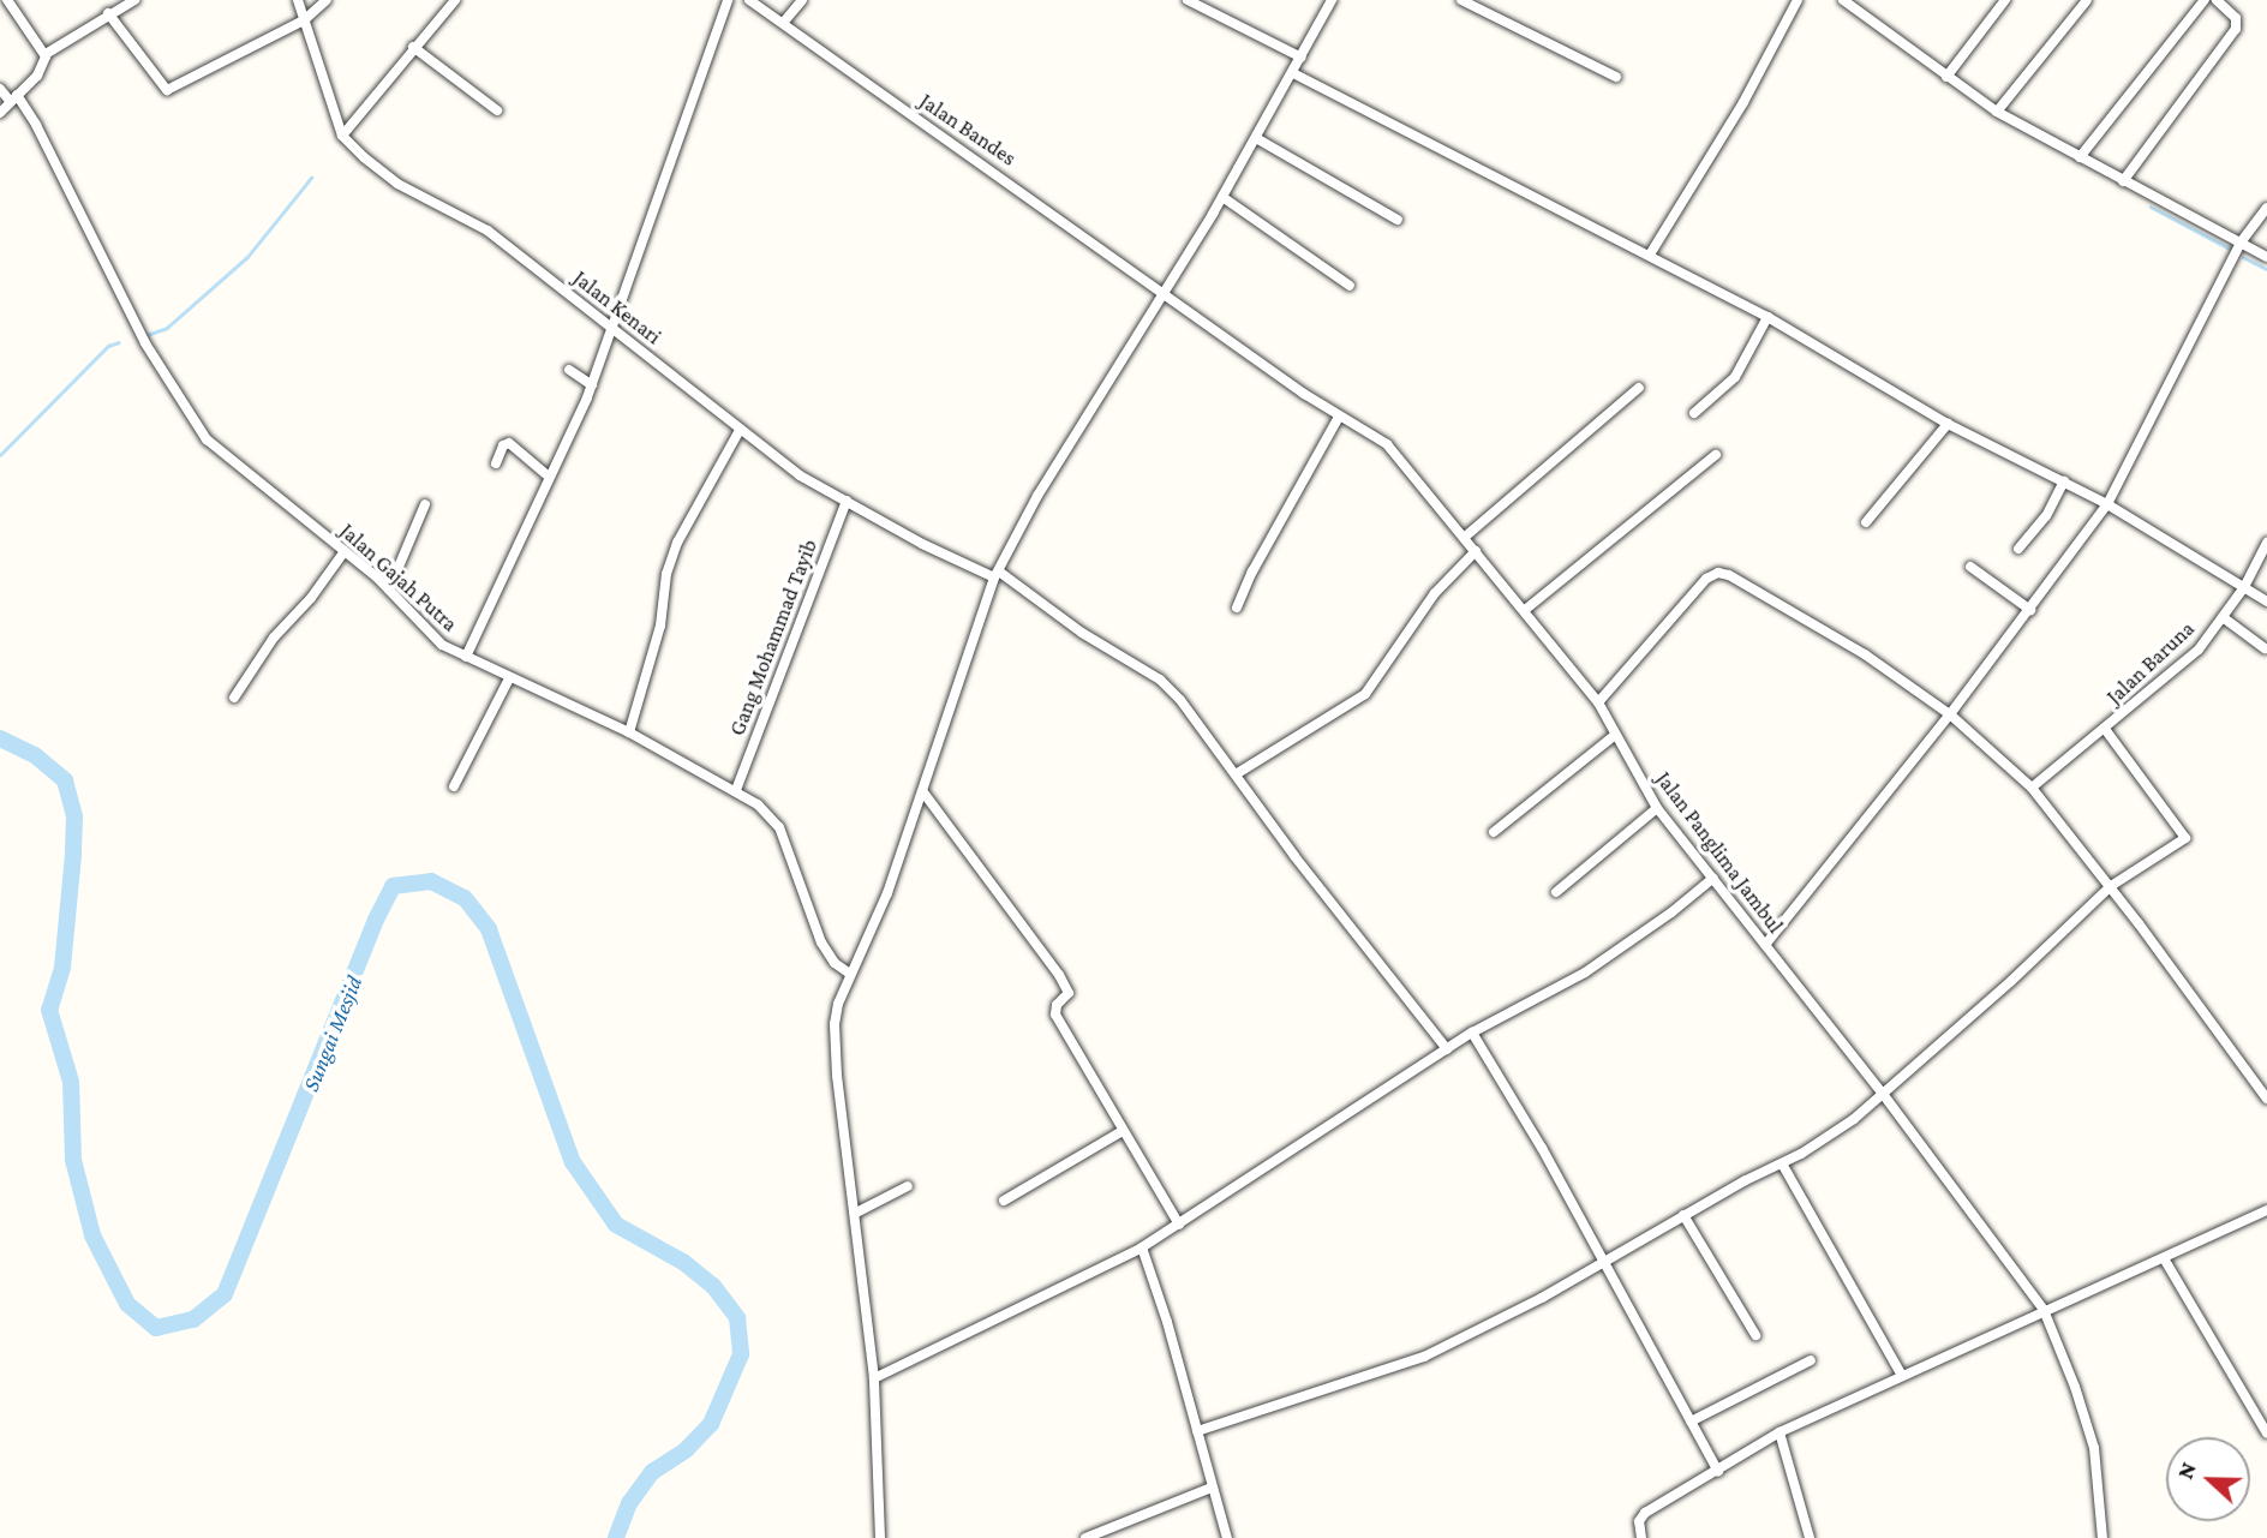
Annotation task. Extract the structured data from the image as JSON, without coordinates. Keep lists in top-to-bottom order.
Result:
{
  "streets": {
    "street": [
      "Jalan Bandes",
      "Jalan Kenari",
      "Jalan Gajah Putra",
      "Gang Mohammad Tayib",
      "Jalan Baruna",
      "Jalan Panglima Jambul"
    ]
  },
  "crossings": [
    ["Jalan Bandes", "Jalan Panglima Jambul"],
    ["Jalan Kenari", "Gang Mohammad Tayib"],
    ["Jalan Gajah Putra", "Gang Mohammad Tayib"]
  ],
  "water": ["Sungai Mesjid"],
  "north": "left"
}
